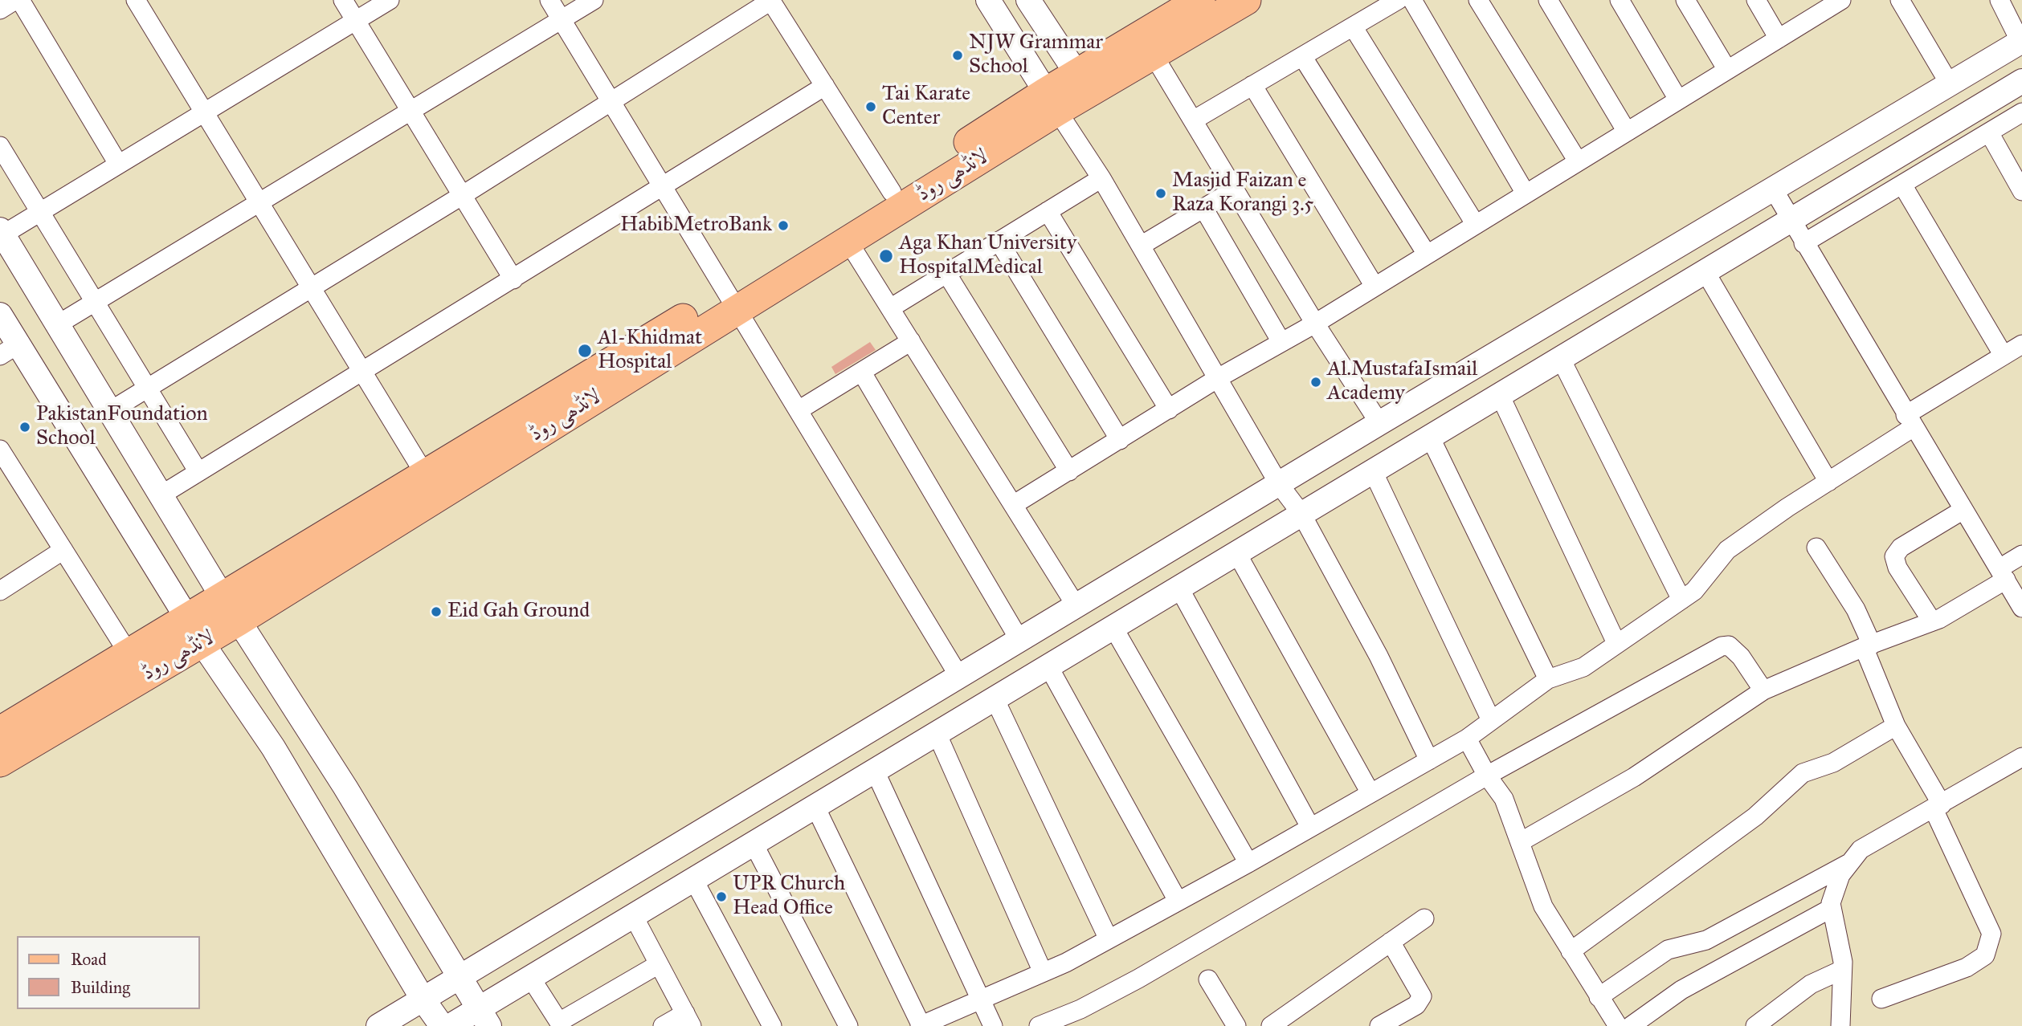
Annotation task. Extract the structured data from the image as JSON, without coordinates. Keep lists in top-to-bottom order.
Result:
{
  "streets": {
    "main road": ["لانڈھی روڈ"]
  },
  "places": [
    "NJW Grammar School",
    "Tai Karate Center",
    "Masjid Faizan e Raza Korangi 3.5",
    "HabibMetroBank",
    "Aga Khan University HospitalMedical",
    "Al-Khidmat Hospital",
    "Al.MustafaIsmail Academy",
    "PakistanFoundation School",
    "Eid Gah Ground",
    "UPR Church Head Office"
  ],
  "legend": ["Road", "Building"]
}
